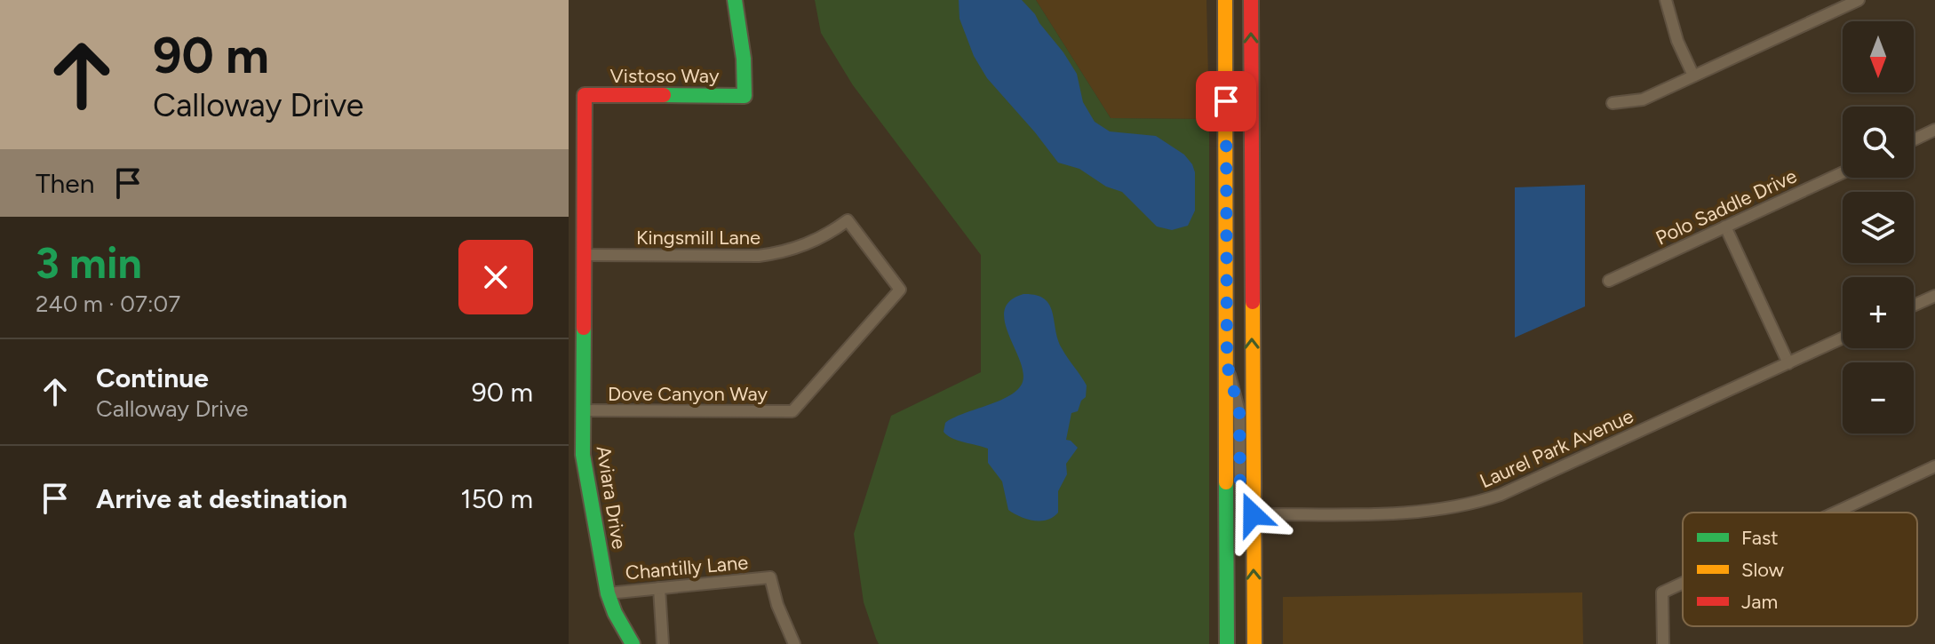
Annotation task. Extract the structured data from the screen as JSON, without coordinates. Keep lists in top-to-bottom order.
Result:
{
  "streets": {
    "main road": ["Vistoso Way", "Aviara Drive"],
    "street": [
      "Polo Saddle Drive",
      "Kingsmill Lane",
      "Dove Canyon Way",
      "Laurel Park Avenue",
      "Chantilly Lane"
    ]
  },
  "crossings": [
    ["Vistoso Way", "Aviara Drive"],
    ["Kingsmill Lane", "Dove Canyon Way"],
    ["Kingsmill Lane", "Aviara Drive"],
    ["Dove Canyon Way", "Aviara Drive"],
    ["Aviara Drive", "Chantilly Lane"]
  ],
  "legend": ["Fast", "Slow", "Jam"],
  "north": "bottom",
  "page": {
    "turn": ["90 m", "Calloway Drive"],
    "map_buttons": ["+", "−"],
    "then": "Then",
    "heading": ["3 min", "240 m · 07:07"],
    "list": [
      {
        "name": "Continue",
        "note": "Calloway Drive",
        "value": "90 m"
      },
      {
        "name": "Arrive at destination",
        "value": "150 m"
      }
    ]
  }
}
